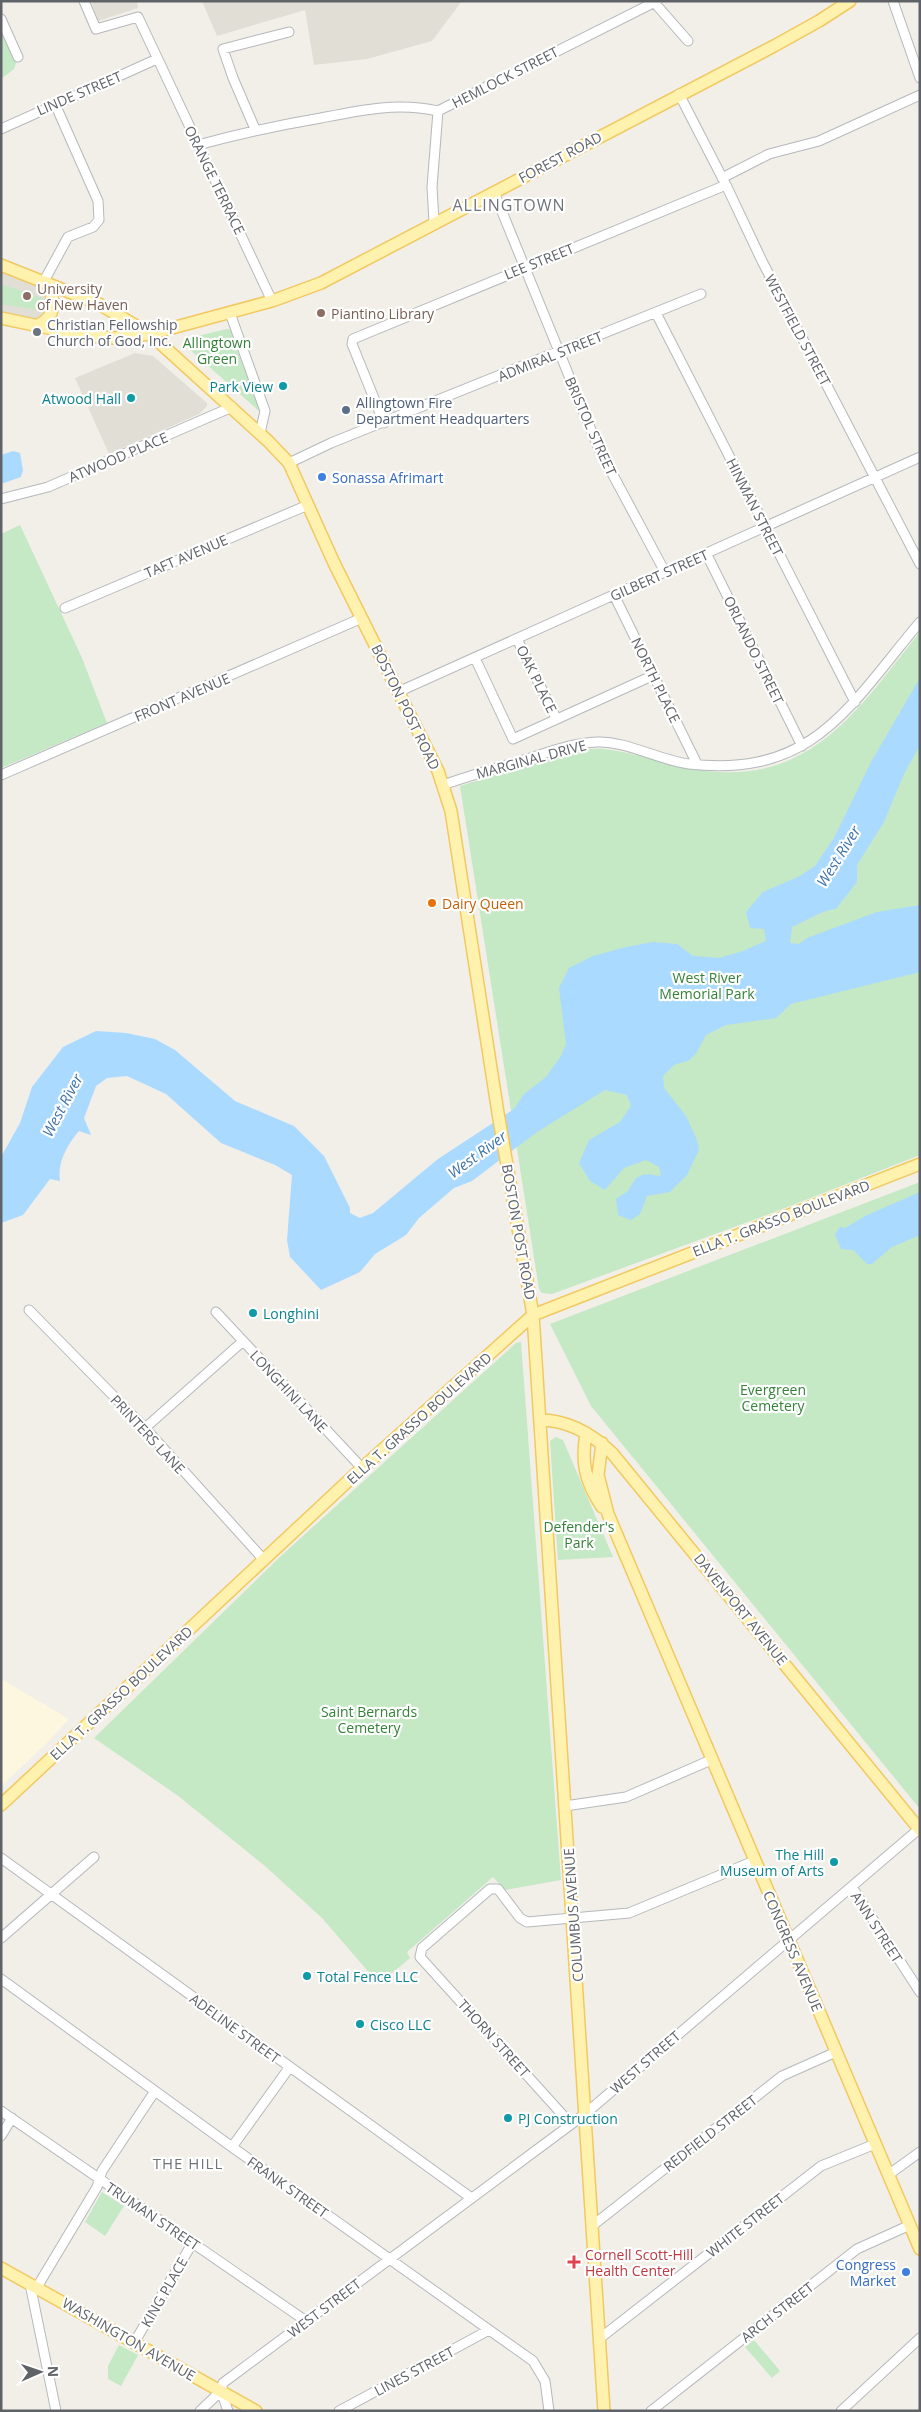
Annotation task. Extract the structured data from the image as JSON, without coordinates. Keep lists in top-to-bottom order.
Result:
{
  "streets": {
    "main road": [
      "FOREST ROAD",
      "BOSTON POST ROAD",
      "ELLA T. GRASSO BOULEVARD",
      "DAVENPORT AVENUE",
      "COLUMBUS AVENUE",
      "CONGRESS AVENUE",
      "WASHINGTON AVENUE"
    ],
    "street": [
      "HEMLOCK STREET",
      "LINDE STREET",
      "ORANGE TERRACE",
      "LEE STREET",
      "WESTFIELD STREET",
      "ADMIRAL STREET",
      "BRISTOL STREET",
      "ATWOOD PLACE",
      "HINMAN STREET",
      "TAFT AVENUE",
      "GILBERT STREET",
      "ORLANDO STREET",
      "OAK PLACE",
      "NORTH PLACE",
      "FRONT AVENUE",
      "MARGINAL DRIVE",
      "LONGHINI LANE",
      "PRINTERS LANE",
      "ANN STREET",
      "ADELINE STREET",
      "THORN STREET",
      "WEST STREET",
      "REDFIELD STREET",
      "FRANK STREET",
      "TRUMAN STREET",
      "WHITE STREET",
      "KING PLACE",
      "ARCH STREET",
      "LINES STREET"
    ]
  },
  "crossings": [
    ["HEMLOCK STREET", "ORANGE TERRACE"],
    ["LINDE STREET", "ORANGE TERRACE"],
    ["FOREST ROAD", "ORANGE TERRACE"],
    ["FOREST ROAD", "WESTFIELD STREET"],
    ["FOREST ROAD", "BRISTOL STREET"],
    ["FOREST ROAD", "BOSTON POST ROAD"],
    ["LEE STREET", "WESTFIELD STREET"],
    ["LEE STREET", "ADMIRAL STREET"],
    ["LEE STREET", "BRISTOL STREET"],
    ["WESTFIELD STREET", "GILBERT STREET"],
    ["ADMIRAL STREET", "BRISTOL STREET"],
    ["ADMIRAL STREET", "HINMAN STREET"],
    ["ADMIRAL STREET", "BOSTON POST ROAD"],
    ["BRISTOL STREET", "GILBERT STREET"],
    ["ATWOOD PLACE", "BOSTON POST ROAD"],
    ["HINMAN STREET", "GILBERT STREET"],
    ["HINMAN STREET", "MARGINAL DRIVE"],
    ["TAFT AVENUE", "BOSTON POST ROAD"],
    ["GILBERT STREET", "ORLANDO STREET"],
    ["GILBERT STREET", "OAK PLACE"],
    ["GILBERT STREET", "NORTH PLACE"],
    ["GILBERT STREET", "BOSTON POST ROAD"],
    ["ORLANDO STREET", "MARGINAL DRIVE"],
    ["NORTH PLACE", "MARGINAL DRIVE"],
    ["FRONT AVENUE", "BOSTON POST ROAD"],
    ["BOSTON POST ROAD", "MARGINAL DRIVE"],
    ["BOSTON POST ROAD", "ELLA T. GRASSO BOULEVARD"],
    ["ELLA T. GRASSO BOULEVARD", "LONGHINI LANE"],
    ["ELLA T. GRASSO BOULEVARD", "PRINTERS LANE"],
    ["DAVENPORT AVENUE", "COLUMBUS AVENUE"],
    ["DAVENPORT AVENUE", "CONGRESS AVENUE"],
    ["DAVENPORT AVENUE", "WEST STREET"],
    ["COLUMBUS AVENUE", "THORN STREET"],
    ["COLUMBUS AVENUE", "WEST STREET"],
    ["COLUMBUS AVENUE", "REDFIELD STREET"],
    ["COLUMBUS AVENUE", "WHITE STREET"],
    ["ANN STREET", "WEST STREET"],
    ["CONGRESS AVENUE", "WEST STREET"],
    ["CONGRESS AVENUE", "REDFIELD STREET"],
    ["CONGRESS AVENUE", "WHITE STREET"],
    ["CONGRESS AVENUE", "ARCH STREET"],
    ["ADELINE STREET", "WEST STREET"],
    ["THORN STREET", "WEST STREET"],
    ["WEST STREET", "FRANK STREET"],
    ["WEST STREET", "TRUMAN STREET"],
    ["WEST STREET", "WASHINGTON AVENUE"],
    ["FRANK STREET", "LINES STREET"],
    ["TRUMAN STREET", "KING PLACE"],
    ["KING PLACE", "WASHINGTON AVENUE"]
  ],
  "districts": ["ALLINGTOWN", "THE HILL"],
  "water": ["West River"],
  "parks": [
    "Allingtown Green",
    "West River Memorial Park",
    "Evergreen Cemetery",
    "Defender's Park",
    "Saint Bernards Cemetery"
  ],
  "places": {
    "other": [
      "University of New Haven",
      "Piantino Library",
      "Christian Fellowship Church of God, Inc.",
      "Park View",
      "Atwood Hall",
      "Allingtown Fire Department Headquarters",
      "Sonassa Afrimart",
      "Dairy Queen",
      "Longhini",
      "The Hill Museum of Arts",
      "Total Fence LLC",
      "Cisco LLC",
      "PJ Construction",
      "Congress Market"
    ],
    "health": ["Cornell Scott-Hill Health Center"]
  },
  "north": "right"
}
